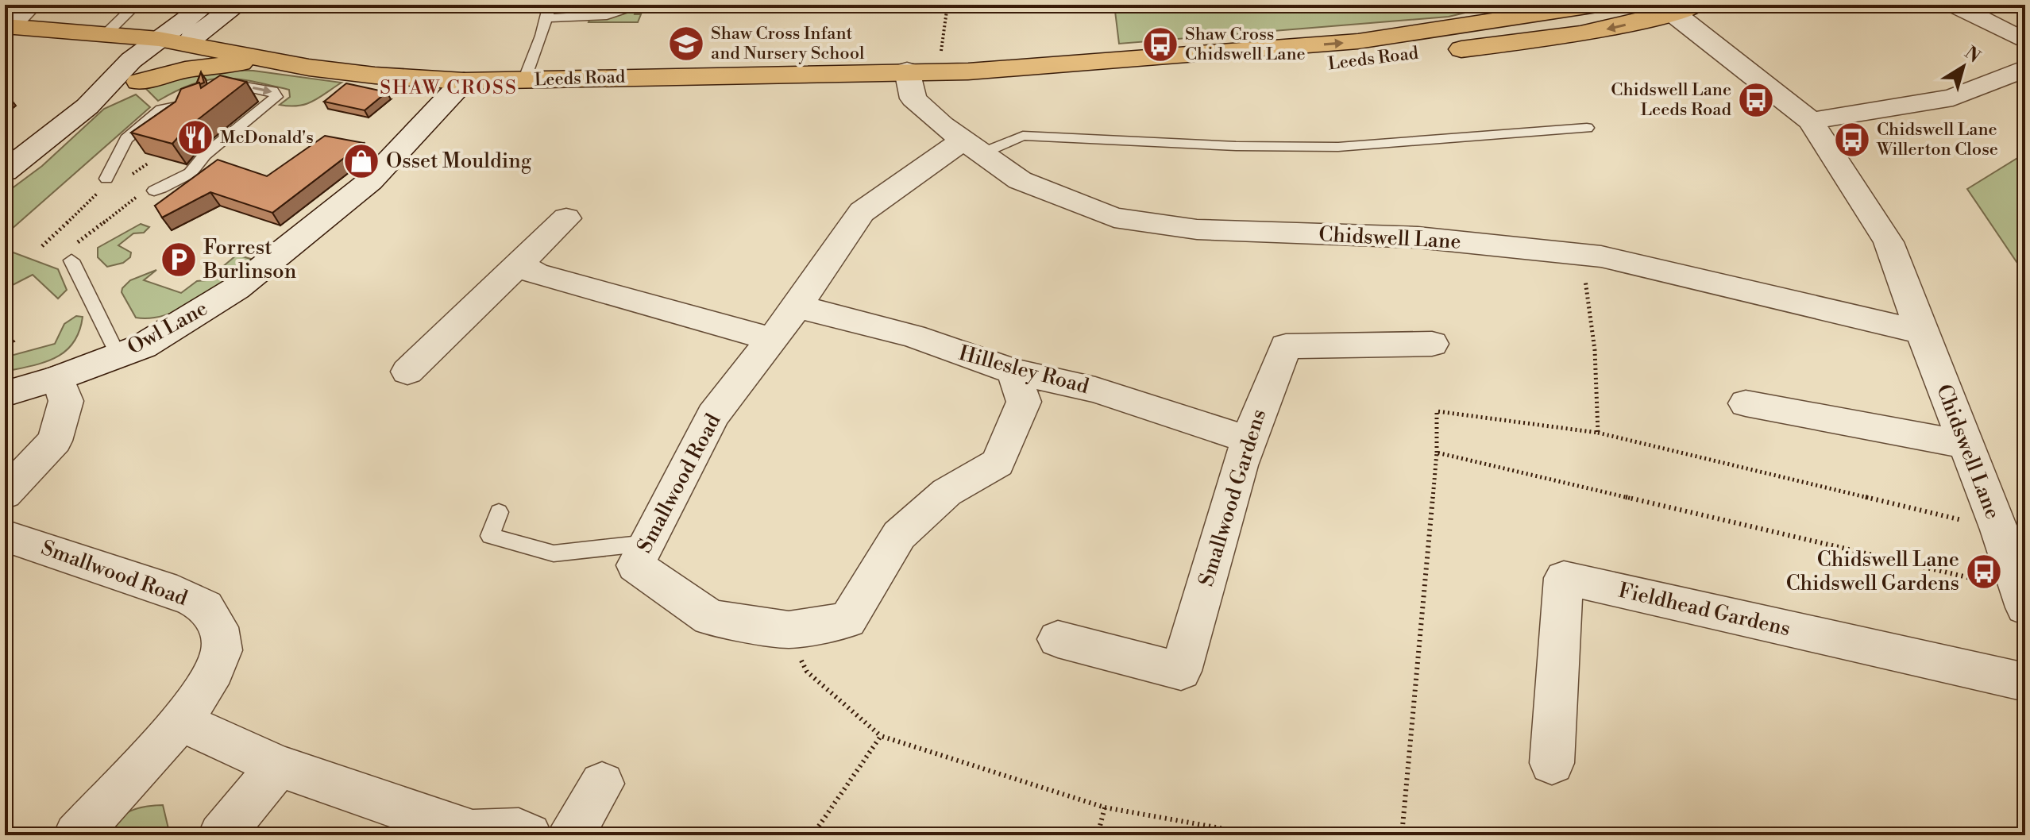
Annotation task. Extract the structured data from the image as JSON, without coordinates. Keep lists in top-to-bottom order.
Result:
{
  "streets": {
    "main road": ["Leeds Road"],
    "street": [
      "Chidswell Lane",
      "Owl Lane",
      "Hillesley Road",
      "Smallwood Road",
      "Smallwood Gardens",
      "Fieldhead Gardens"
    ]
  },
  "crossings": [
    ["Leeds Road", "Chidswell Lane"],
    ["Leeds Road", "Owl Lane"],
    ["Chidswell Lane", "Smallwood Road"],
    ["Hillesley Road", "Smallwood Road"],
    ["Hillesley Road", "Smallwood Gardens"]
  ],
  "districts": ["SHAW CROSS"],
  "places": {
    "school or university": ["Shaw Cross Infant and Nursery School"],
    "bus stop": [
      "Shaw Cross Chidswell Lane",
      "Chidswell Lane Leeds Road",
      "Chidswell Lane Willerton Close",
      "Chidswell Lane Chidswell Gardens"
    ],
    "restaurant": ["McDonald's"],
    "shop": ["Osset Moulding"],
    "parking": ["Forrest Burlinson"]
  },
  "north": "top right"
}
